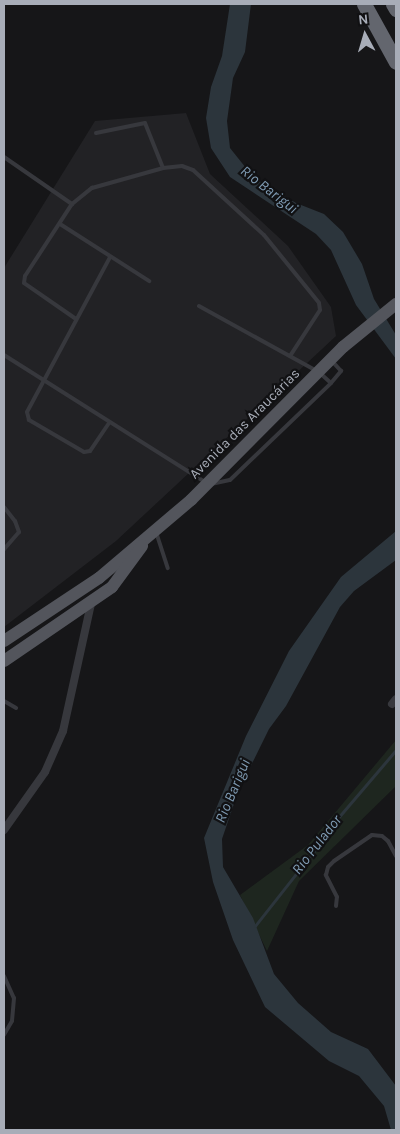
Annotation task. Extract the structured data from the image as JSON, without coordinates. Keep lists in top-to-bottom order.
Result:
{
  "streets": {
    "main road": ["Avenida das Araucárias"]
  },
  "water": ["Rio Barigui", "Rio Pulador"],
  "north": "top"
}
